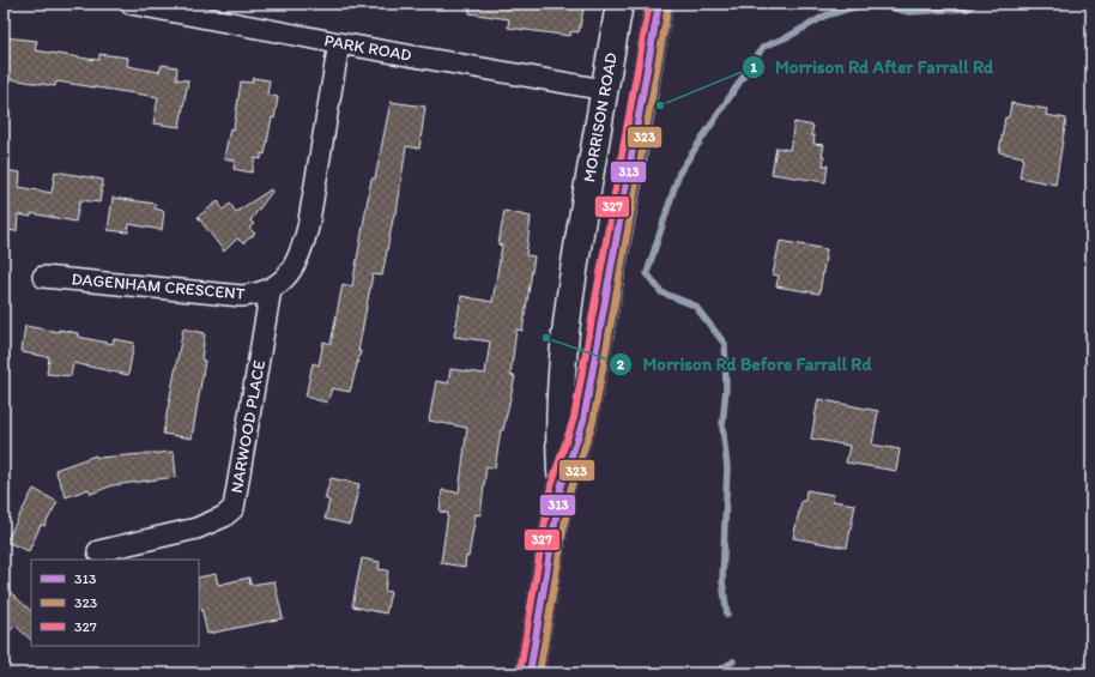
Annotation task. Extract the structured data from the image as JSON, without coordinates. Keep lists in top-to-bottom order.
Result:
{
  "streets": {
    "main road": ["MORRISON ROAD"],
    "street": ["PARK ROAD", "DAGENHAM CRESCENT", "NARWOOD PLACE"]
  },
  "crossings": [
    ["PARK ROAD", "MORRISON ROAD"],
    ["PARK ROAD", "DAGENHAM CRESCENT"],
    ["DAGENHAM CRESCENT", "NARWOOD PLACE"]
  ],
  "places": ["Morrison Rd After Farrall Rd", "Morrison Rd Before Farrall Rd"],
  "lines": ["transit line 313", "transit line 327", "transit line 323"],
  "legend": ["313", "323", "327"]
}
